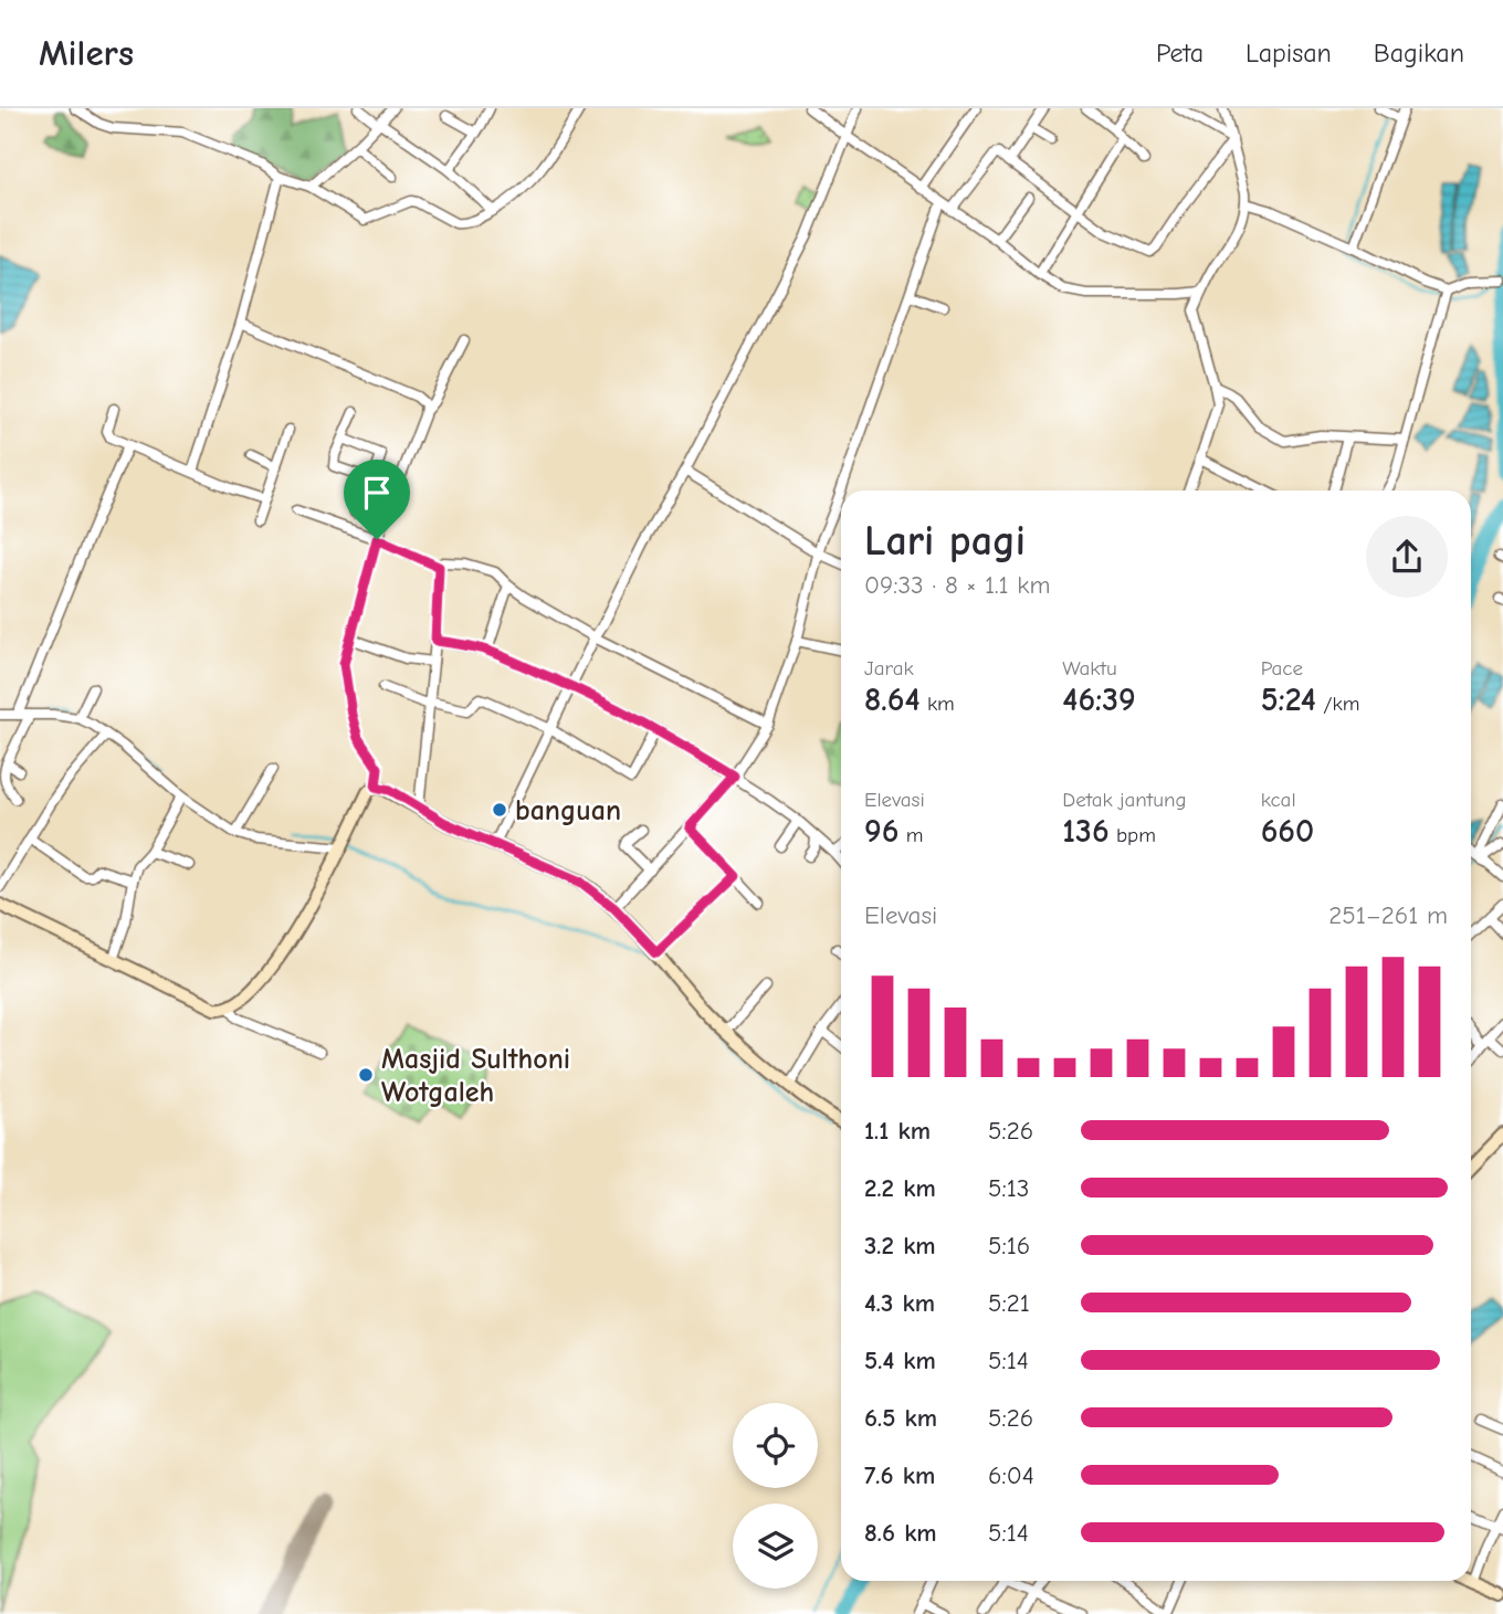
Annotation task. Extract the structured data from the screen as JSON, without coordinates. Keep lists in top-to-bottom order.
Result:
{
  "places": ["banguan", "Masjid Sulthoni Wotgaleh"],
  "page": {
    "header": "Milers",
    "nav": ["Peta", "Lapisan", "Bagikan"],
    "heading": ["Lari pagi", "09:33 · 8 × 1.1 km"],
    "stats": [
      ["Jarak", "8.64 km"],
      ["Waktu", "46:39"],
      ["Pace", "5:24 /km"],
      ["Elevasi", "96 m"],
      ["Detak jantung", "136 bpm"],
      ["kcal", "660"]
    ],
    "chart": ["Elevasi", "251–261 m"],
    "list": [
      {
        "name": "1.1 km",
        "note": "5:26"
      },
      {
        "name": "2.2 km",
        "note": "5:13"
      },
      {
        "name": "3.2 km",
        "note": "5:16"
      },
      {
        "name": "4.3 km",
        "note": "5:21"
      },
      {
        "name": "5.4 km",
        "note": "5:14"
      },
      {
        "name": "6.5 km",
        "note": "5:26"
      },
      {
        "name": "7.6 km",
        "note": "6:04"
      },
      {
        "name": "8.6 km",
        "note": "5:14"
      }
    ]
  }
}
